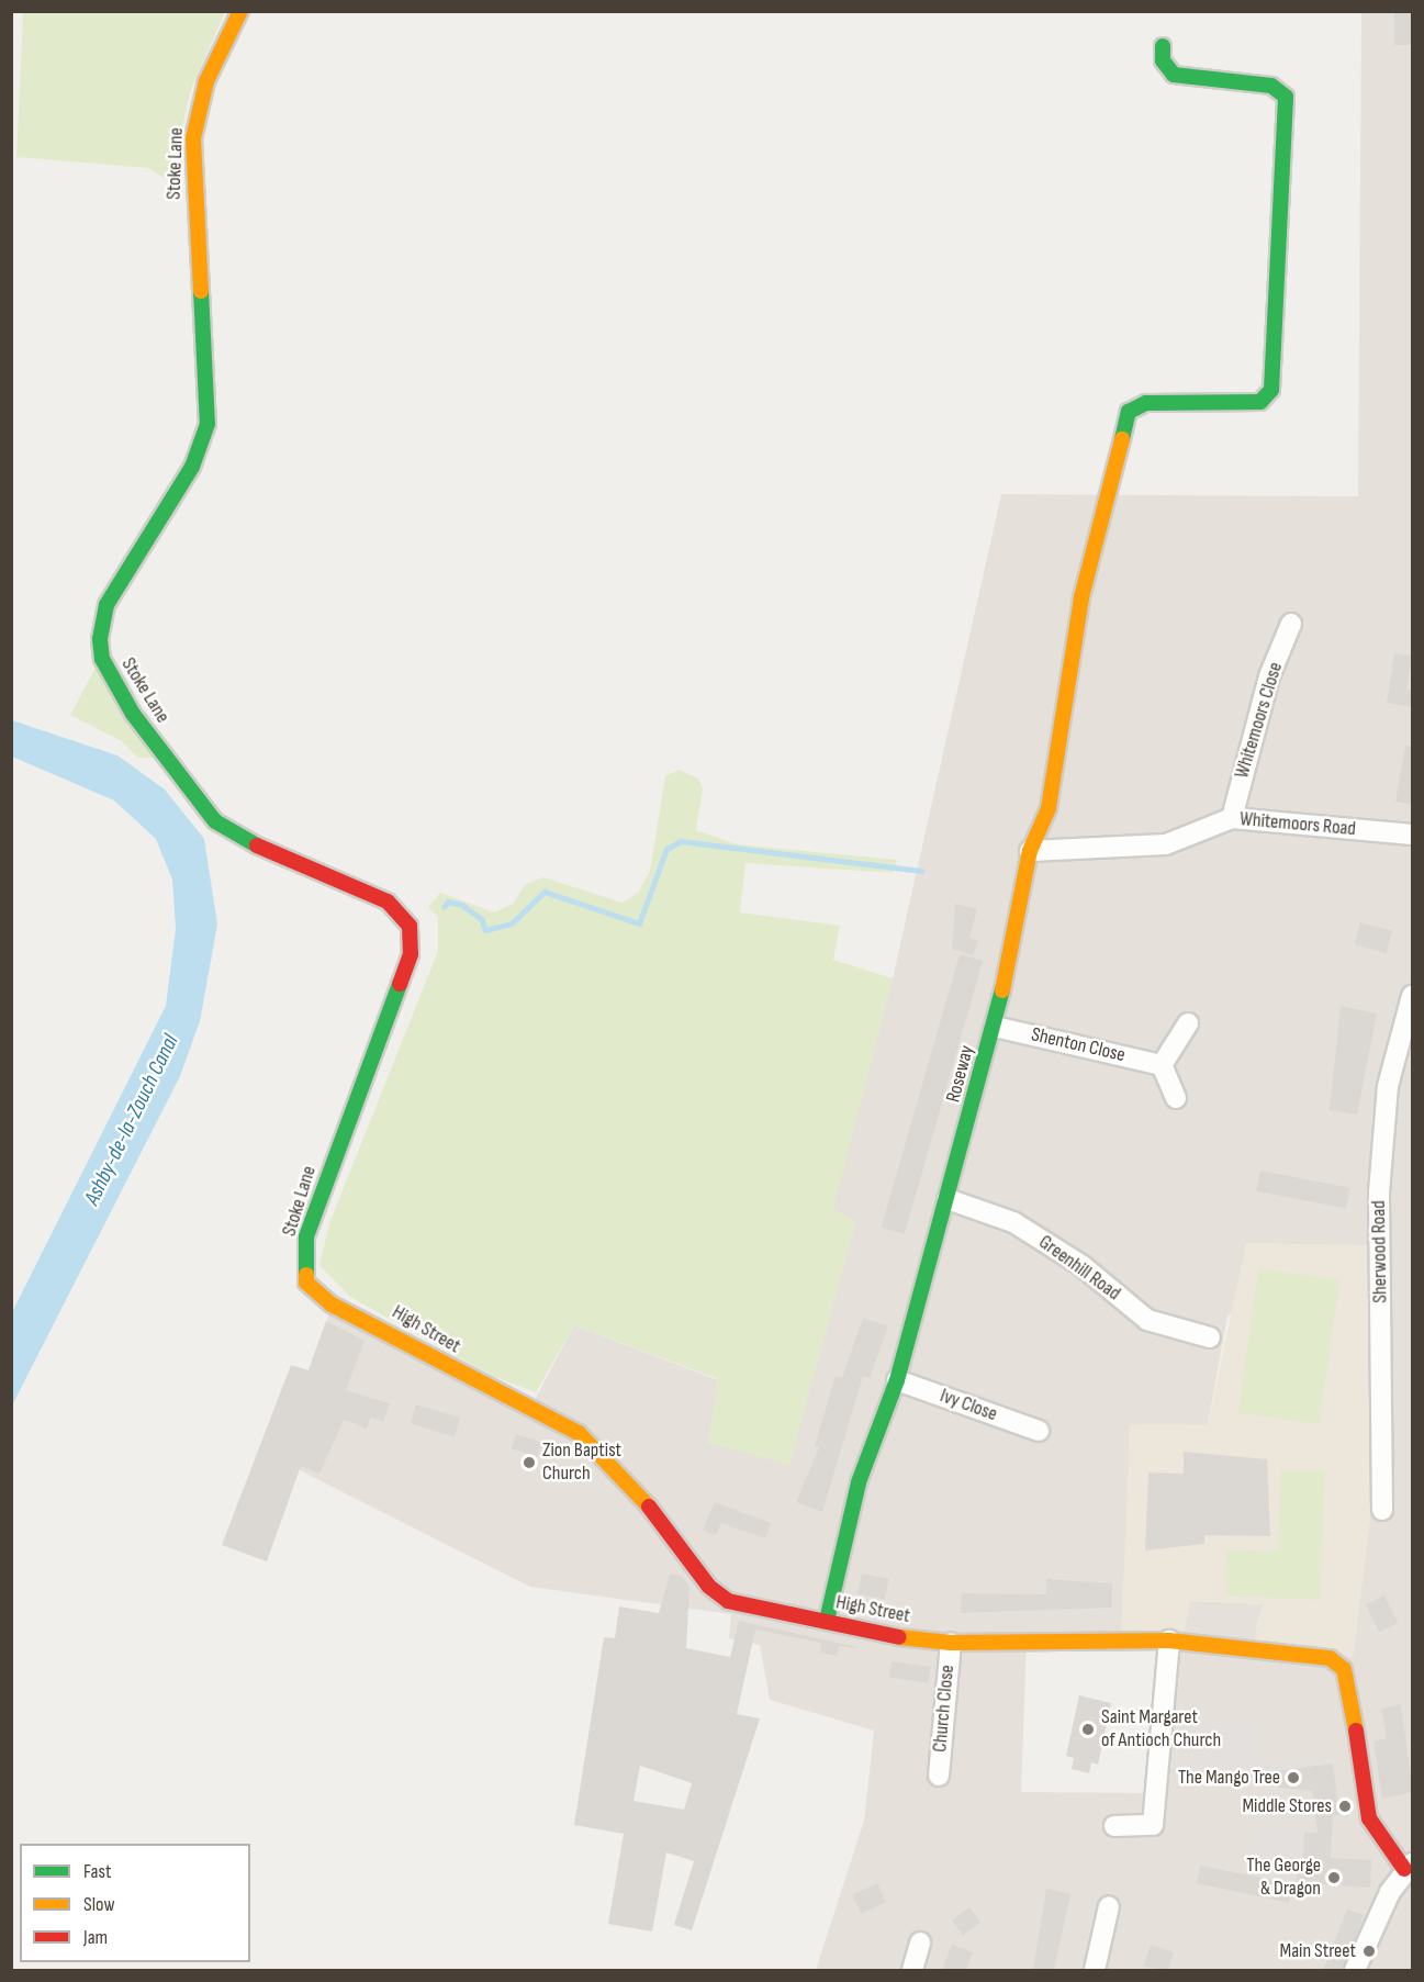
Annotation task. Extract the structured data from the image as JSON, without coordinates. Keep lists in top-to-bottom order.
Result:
{
  "streets": {
    "street": [
      "Stoke Lane",
      "Whitemoors Close",
      "Whitemoors Road",
      "Shenton Close",
      "Roseway",
      "Sherwood Road",
      "Greenhill Road",
      "High Street",
      "Ivy Close",
      "Church Close"
    ]
  },
  "crossings": [
    ["Stoke Lane", "High Street"],
    ["Whitemoors Close", "Whitemoors Road"],
    ["Whitemoors Road", "Roseway"],
    ["Shenton Close", "Roseway"],
    ["Roseway", "Greenhill Road"],
    ["Roseway", "High Street"],
    ["Roseway", "Ivy Close"],
    ["High Street", "Church Close"]
  ],
  "water": ["Ashby-de-la-Zouch Canal"],
  "places": [
    "Zion Baptist Church",
    "Saint Margaret of Antioch Church",
    "The Mango Tree",
    "Middle Stores",
    "The George & Dragon",
    "Main Street"
  ],
  "legend": ["Fast", "Slow", "Jam"]
}
